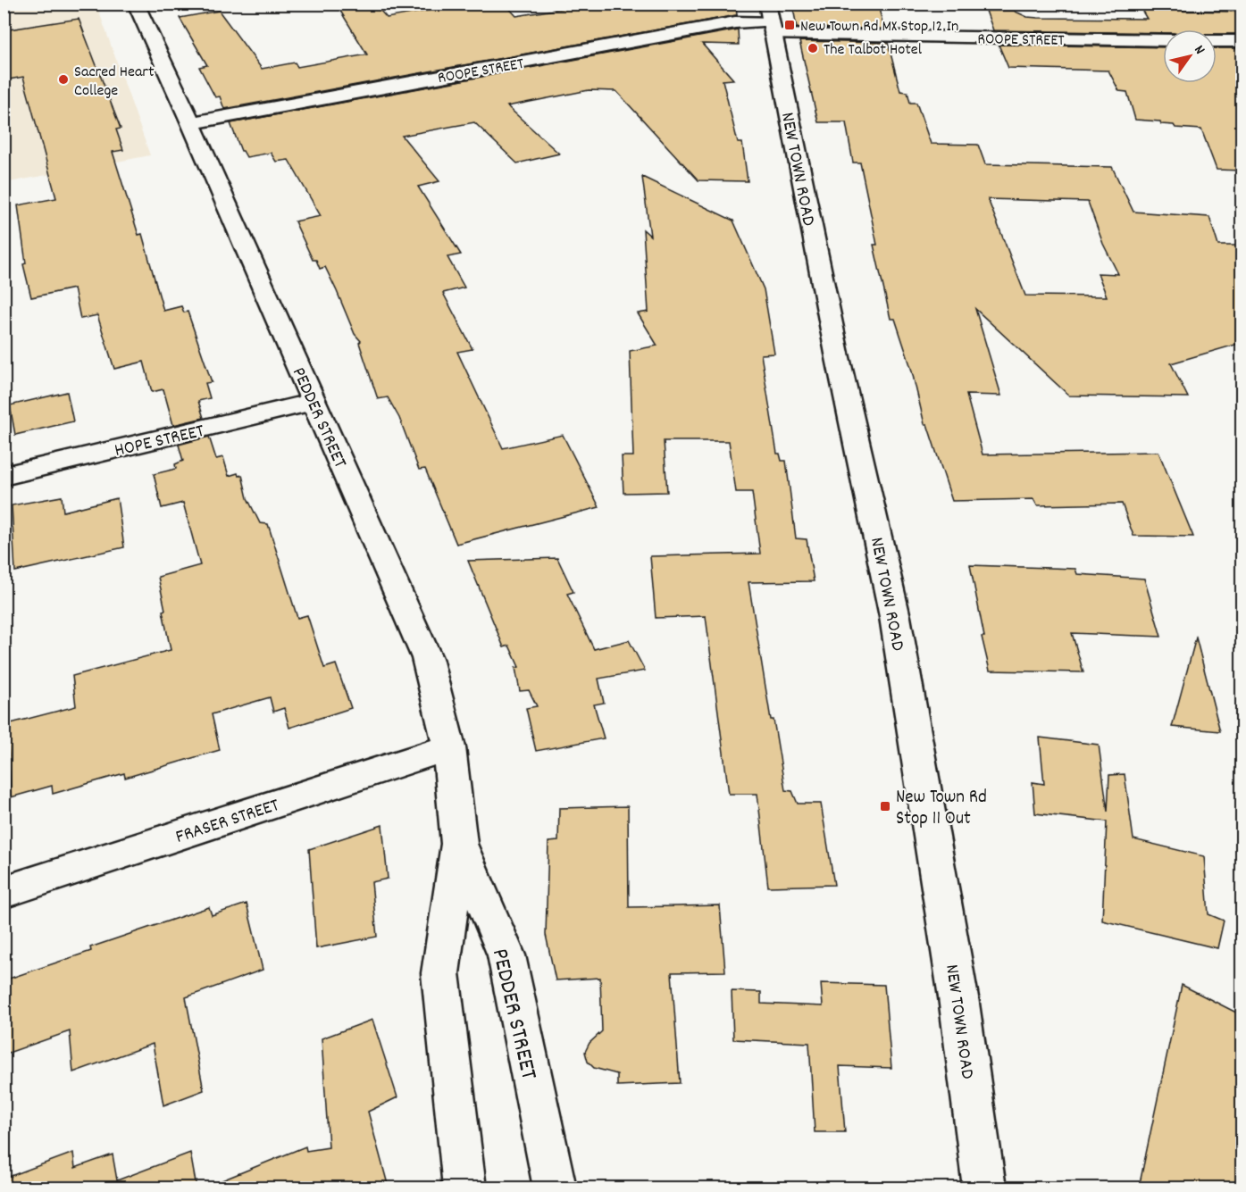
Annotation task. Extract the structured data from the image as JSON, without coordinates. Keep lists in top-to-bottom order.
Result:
{
  "streets": {
    "street": [
      "ROOPE STREET",
      "NEW TOWN ROAD",
      "PEDDER STREET",
      "HOPE STREET",
      "FRASER STREET"
    ]
  },
  "crossings": [
    ["ROOPE STREET", "NEW TOWN ROAD"],
    ["ROOPE STREET", "PEDDER STREET"],
    ["PEDDER STREET", "HOPE STREET"],
    ["PEDDER STREET", "FRASER STREET"]
  ],
  "places": {
    "transit": ["New Town Rd MX Stop 12 In", "New Town Rd Stop 11 Out"],
    "other": ["The Talbot Hotel", "Sacred Heart College"]
  },
  "north": "top right"
}
